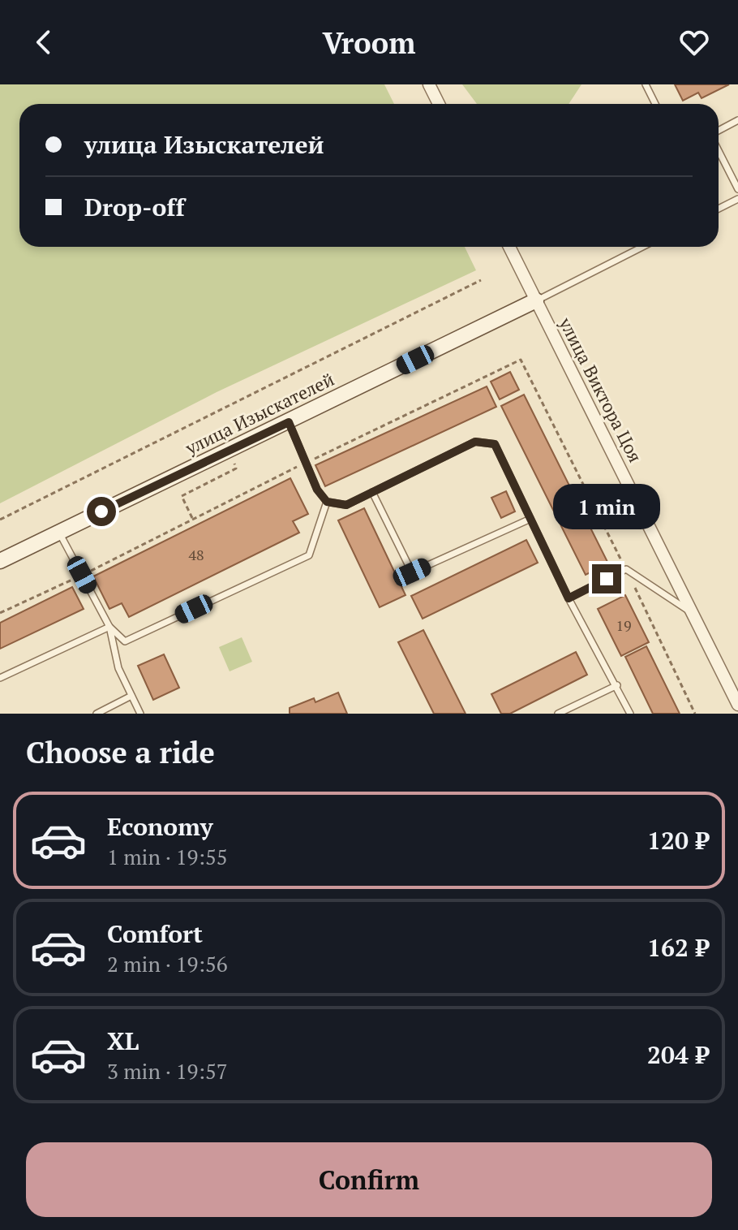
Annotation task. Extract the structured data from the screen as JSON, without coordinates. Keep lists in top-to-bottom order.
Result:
{
  "streets": {
    "street": ["улица Виктора Цоя", "улица Изыскателей"]
  },
  "crossings": [
    ["улица Виктора Цоя", "улица Изыскателей"]
  ],
  "house_numbers": ["48", "19"],
  "page": {
    "header": "Vroom",
    "banner": ["улица Изыскателей", "Drop-off"],
    "bubble": "1 min",
    "heading": "Choose a ride",
    "list": [
      {
        "name": "Economy",
        "note": "1 min · 19:55",
        "value": "120 ₽"
      },
      {
        "name": "Comfort",
        "note": "2 min · 19:56",
        "value": "162 ₽"
      },
      {
        "name": "XL",
        "note": "3 min · 19:57",
        "value": "204 ₽"
      }
    ],
    "buttons": "Confirm"
  }
}
